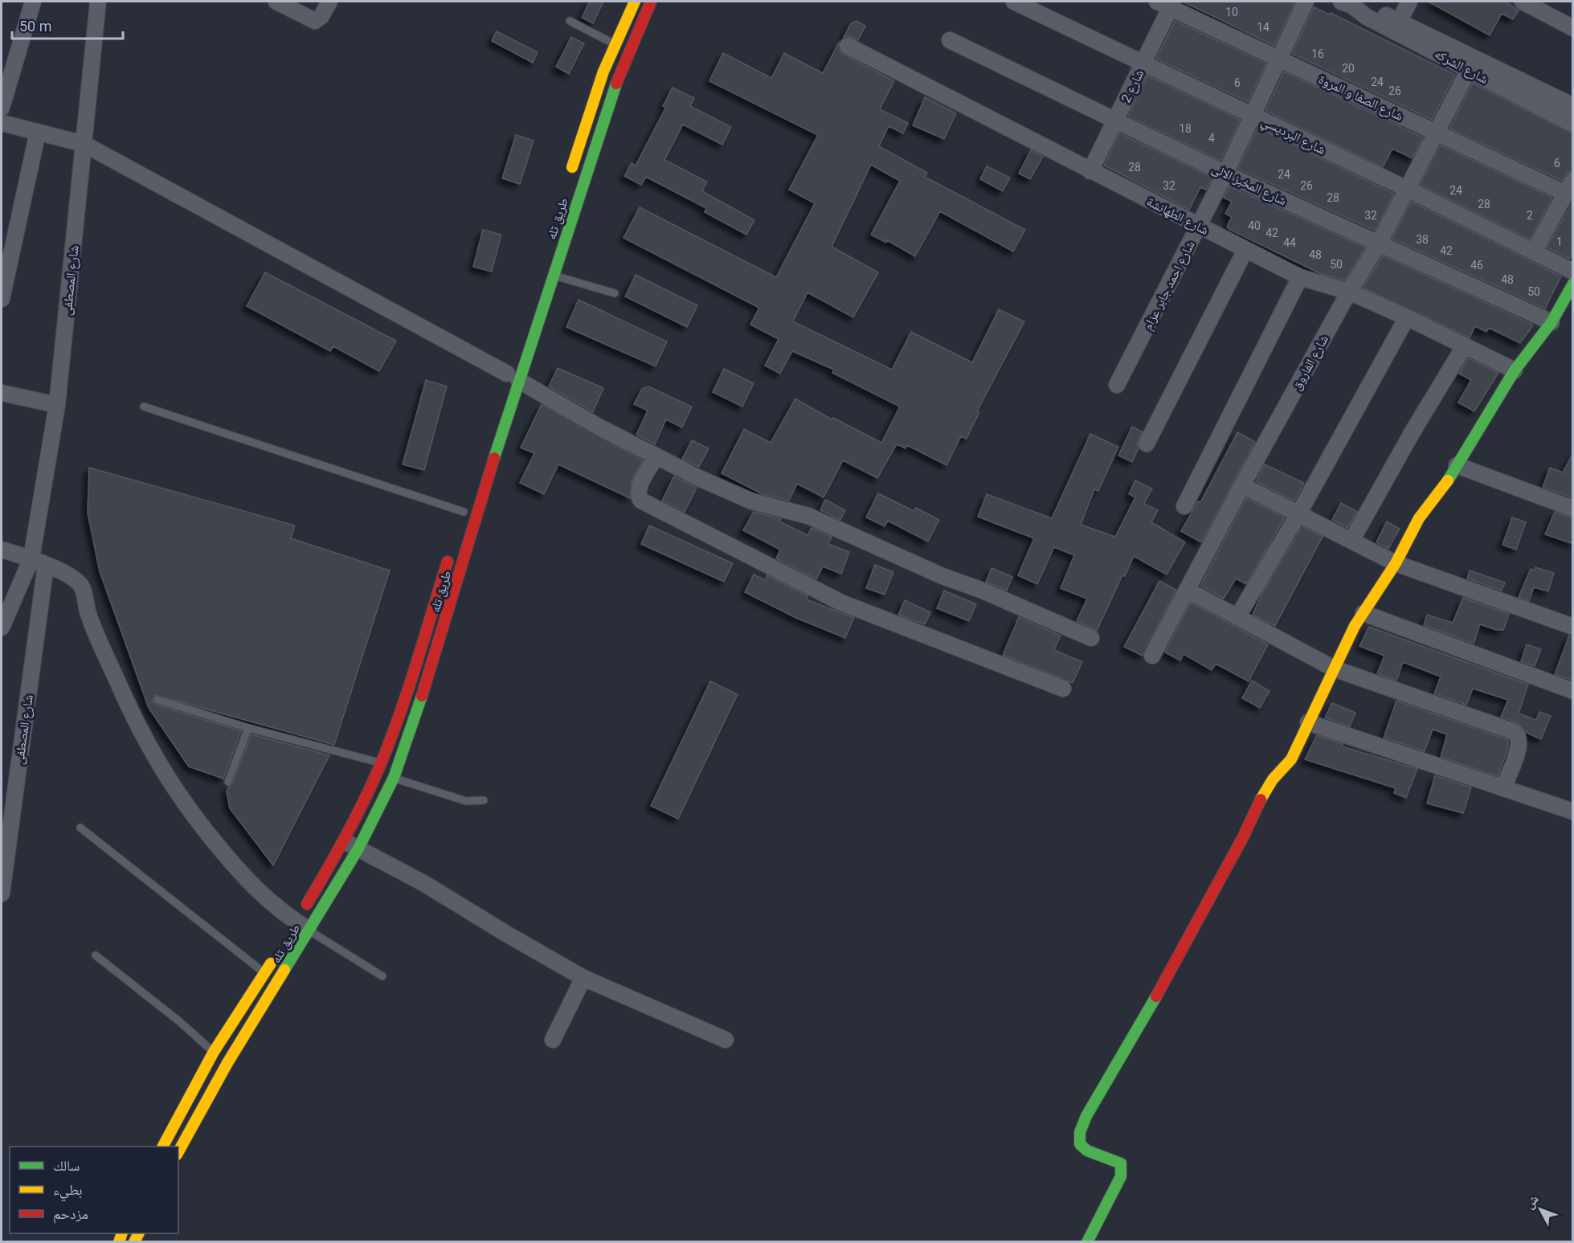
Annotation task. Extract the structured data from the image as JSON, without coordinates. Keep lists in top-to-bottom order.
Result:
{
  "streets": {
    "main road": ["طريق تله"],
    "street": [
      "شارع الشركه",
      "شارع 2",
      "شارع الصفا و المروة",
      "شارع البرديسي",
      "شارع المخبز الالى",
      "شارع الطهانشة",
      "شارع المصطفى",
      "شارع احمد جابر عزام",
      "شارع الفاروق"
    ]
  },
  "crossings": [
    ["شارع الشركه", "شارع الفاروق"],
    ["شارع 2", "شارع الصفا و المروة"],
    ["شارع 2", "شارع البرديسي"],
    ["شارع 2", "شارع المخبز الالى"],
    ["شارع 2", "شارع الطهانشة"],
    ["شارع الصفا و المروة", "شارع احمد جابر عزام"],
    ["شارع الصفا و المروة", "شارع الفاروق"],
    ["شارع البرديسي", "شارع احمد جابر عزام"],
    ["شارع البرديسي", "شارع الفاروق"],
    ["شارع المخبز الالى", "شارع احمد جابر عزام"],
    ["شارع المخبز الالى", "شارع الفاروق"],
    ["شارع الطهانشة", "شارع احمد جابر عزام"],
    ["شارع الطهانشة", "شارع الفاروق"]
  ],
  "house_numbers": [
    "10",
    "14",
    "16",
    "20",
    "24",
    "6",
    "26",
    "18",
    "4",
    "6",
    "28",
    "24",
    "32",
    "26",
    "24",
    "28",
    "28",
    "32",
    "2",
    "40",
    "42",
    "38",
    "1",
    "44",
    "42",
    "48",
    "50",
    "46",
    "48",
    "50"
  ],
  "legend": ["سالك", "بطيء", "مزدحم"],
  "scale_bar": "50 m",
  "north": "top left"
}
